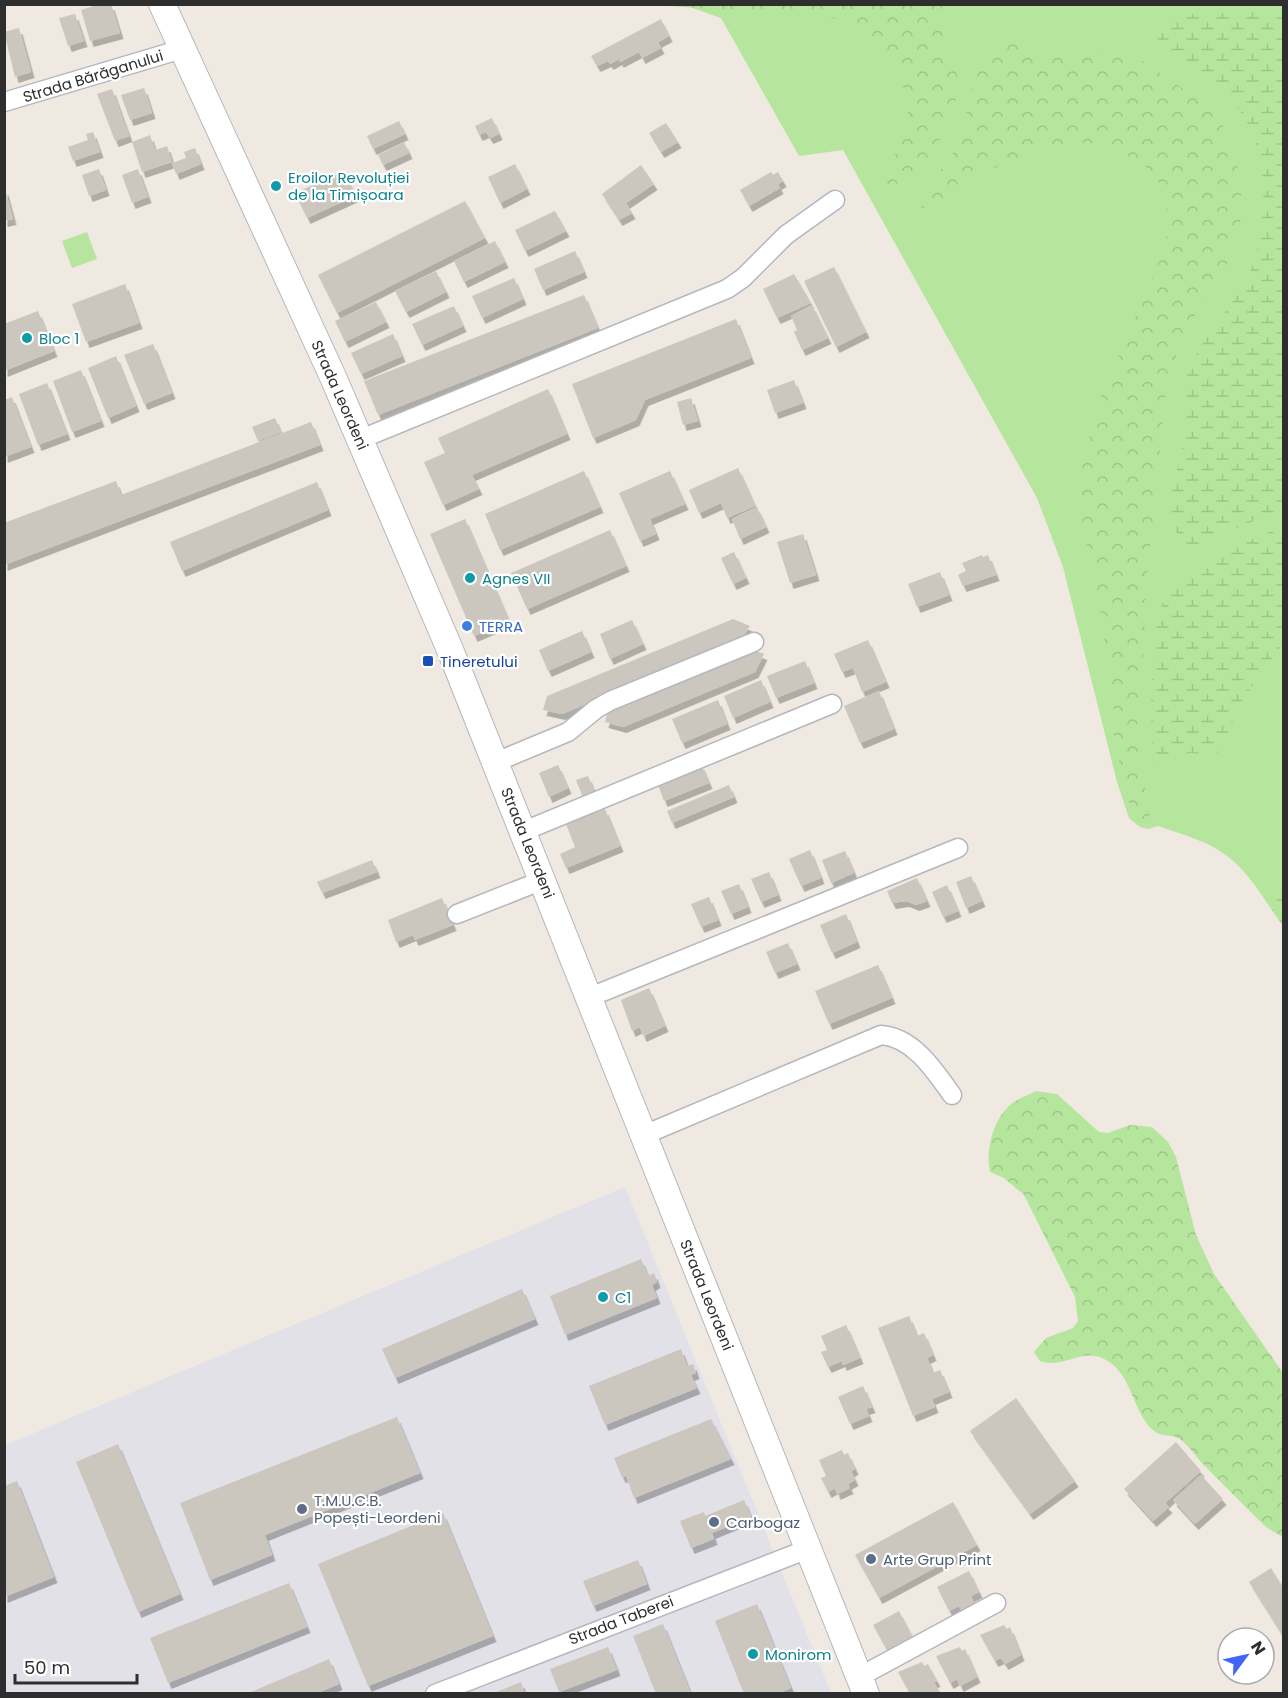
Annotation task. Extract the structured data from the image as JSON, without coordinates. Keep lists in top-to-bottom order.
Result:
{
  "streets": {
    "main road": ["Strada Leordeni"],
    "street": ["Strada Bărăganului", "Strada Taberei"]
  },
  "crossings": [
    ["Strada Bărăganului", "Strada Leordeni"],
    ["Strada Leordeni", "Strada Taberei"]
  ],
  "places": {
    "other": [
      "Eroilor Revoluției de la Timișoara",
      "Bloc 1",
      "Agnes VII",
      "TERRA",
      "C1",
      "T.M.U.C.B. Popești-Leordeni",
      "Carbogaz",
      "Arte Grup Print",
      "Monirom"
    ],
    "transit": ["Tineretului"]
  },
  "scale_bar": "50 m",
  "north": "top right"
}
